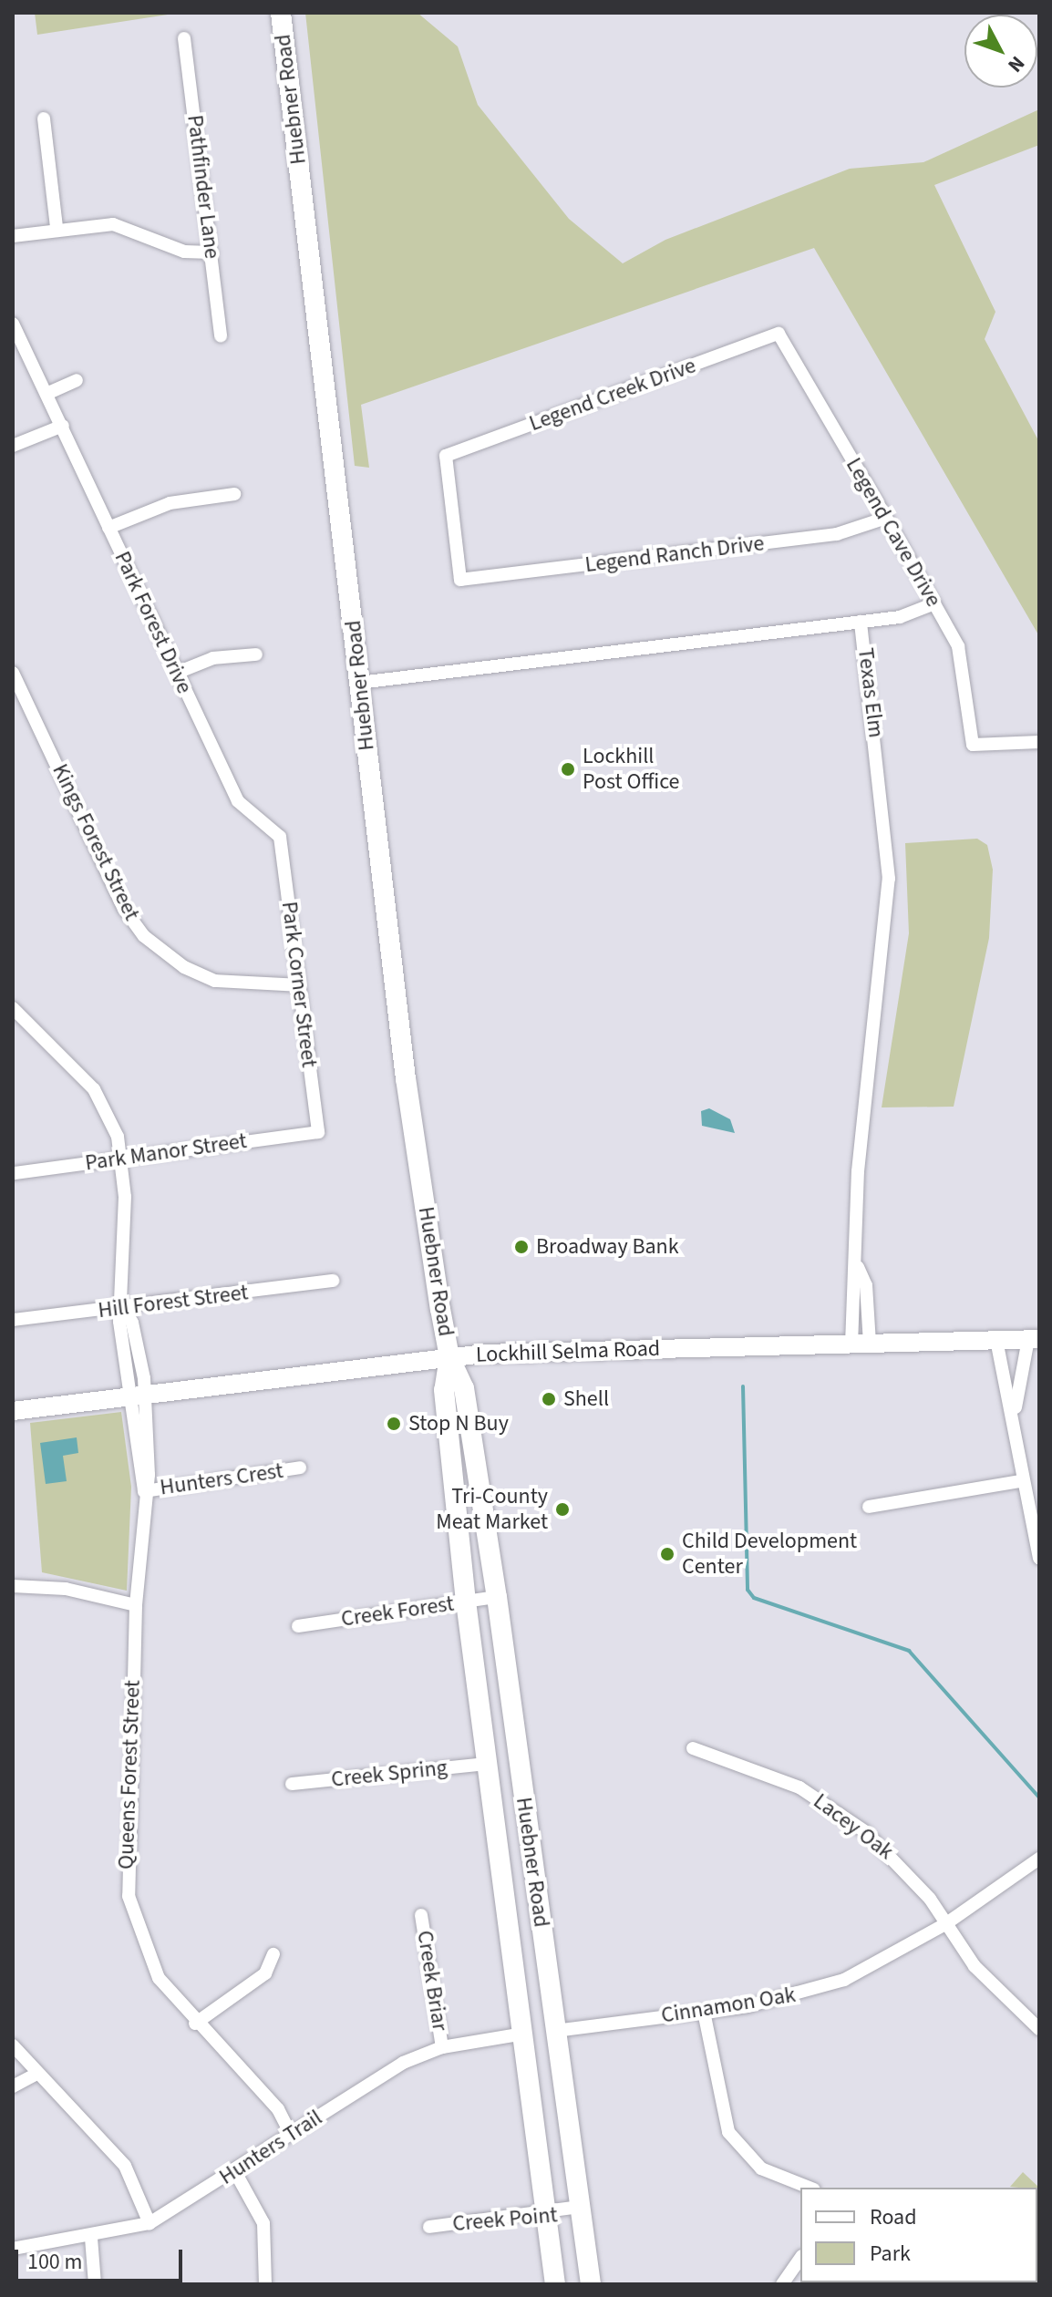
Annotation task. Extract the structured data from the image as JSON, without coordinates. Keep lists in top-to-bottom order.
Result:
{
  "streets": {
    "main road": ["Huebner Road", "Lockhill Selma Road"],
    "street": [
      "Pathfinder Lane",
      "Legend Creek Drive",
      "Legend Cave Drive",
      "Legend Ranch Drive",
      "Park Forest Drive",
      "Texas Elm",
      "Kings Forest Street",
      "Park Corner Street",
      "Park Manor Street",
      "Hill Forest Street",
      "Hunters Crest",
      "Creek Forest",
      "Creek Spring",
      "Queens Forest Street",
      "Lacey Oak",
      "Creek Briar",
      "Cinnamon Oak",
      "Hunters Trail",
      "Creek Point"
    ]
  },
  "crossings": [
    ["Huebner Road", "Texas Elm"],
    ["Huebner Road", "Lockhill Selma Road"],
    ["Huebner Road", "Creek Forest"],
    ["Huebner Road", "Creek Spring"],
    ["Huebner Road", "Cinnamon Oak"],
    ["Huebner Road", "Hunters Trail"],
    ["Huebner Road", "Creek Point"],
    ["Legend Creek Drive", "Legend Cave Drive"],
    ["Legend Creek Drive", "Legend Ranch Drive"],
    ["Legend Cave Drive", "Legend Ranch Drive"],
    ["Park Forest Drive", "Park Corner Street"],
    ["Texas Elm", "Lockhill Selma Road"],
    ["Kings Forest Street", "Park Corner Street"],
    ["Park Corner Street", "Park Manor Street"],
    ["Park Manor Street", "Queens Forest Street"],
    ["Hill Forest Street", "Queens Forest Street"],
    ["Lockhill Selma Road", "Queens Forest Street"],
    ["Hunters Crest", "Queens Forest Street"],
    ["Queens Forest Street", "Hunters Trail"],
    ["Lacey Oak", "Cinnamon Oak"],
    ["Creek Briar", "Hunters Trail"]
  ],
  "places": [
    "Lockhill Post Office",
    "Broadway Bank",
    "Shell",
    "Stop N Buy",
    "Tri-County Meat Market",
    "Child Development Center"
  ],
  "legend": ["Road", "Park"],
  "scale_bar": "100 m",
  "north": "bottom right"
}
